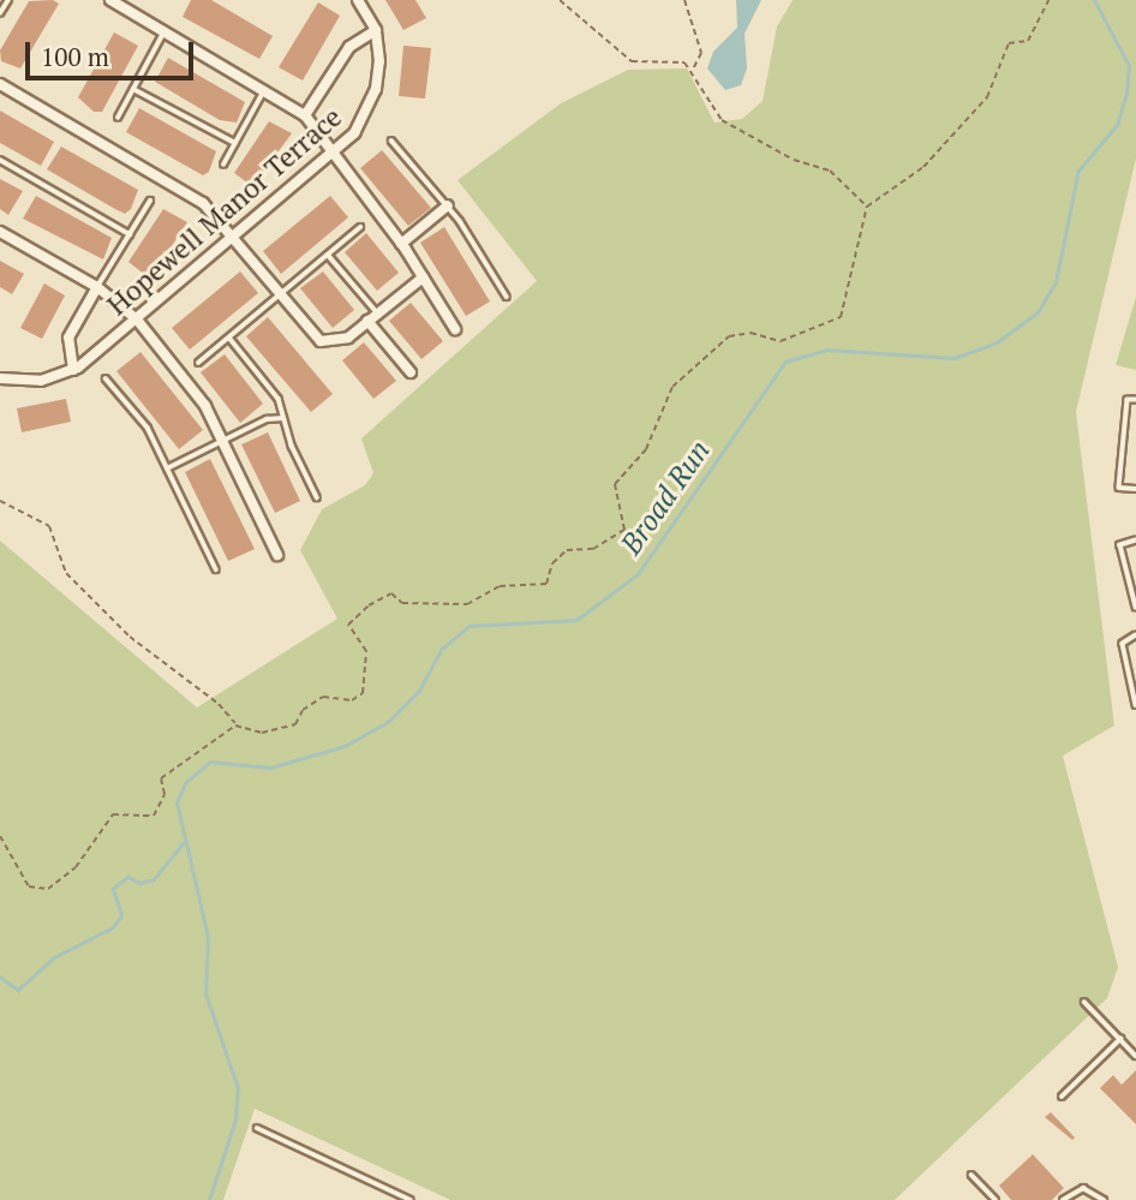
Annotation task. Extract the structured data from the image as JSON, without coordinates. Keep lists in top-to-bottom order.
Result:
{
  "streets": {
    "street": ["Hopewell Manor Terrace"]
  },
  "water": ["Broad Run"],
  "scale_bar": "100 m"
}
